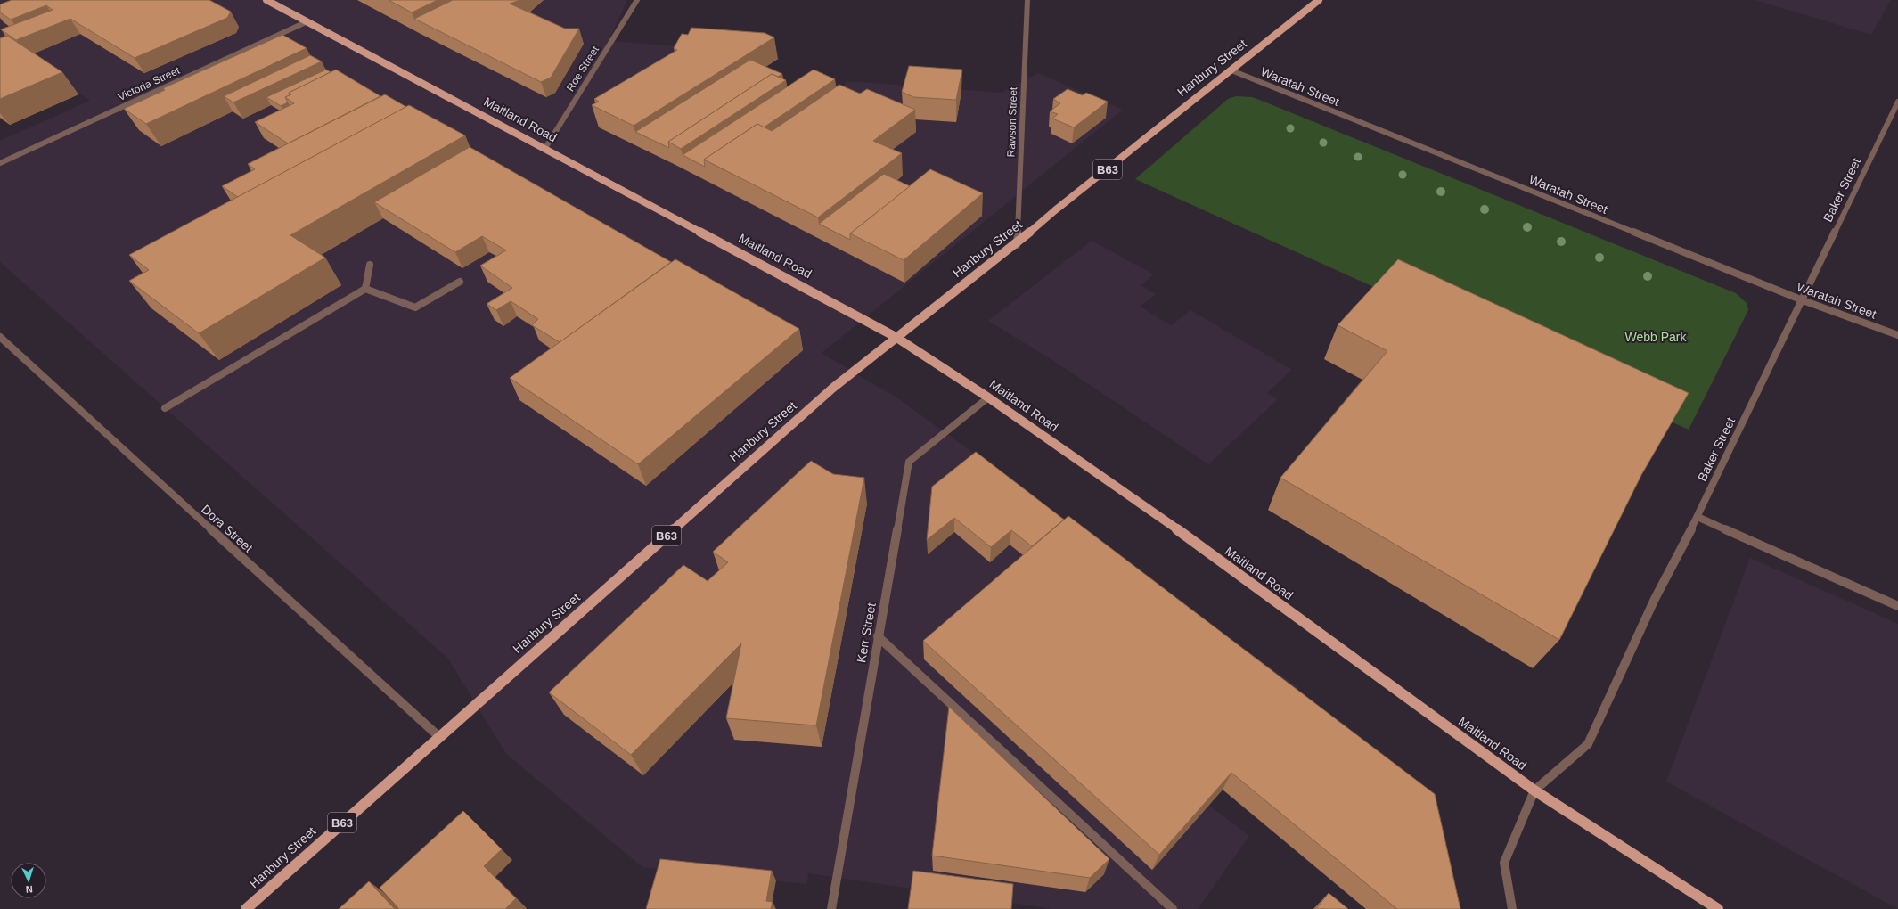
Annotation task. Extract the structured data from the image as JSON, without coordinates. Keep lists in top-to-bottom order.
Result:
{
  "streets": {
    "main road": ["Hanbury Street", "Maitland Road", "B63"],
    "street": [
      "Roe Street",
      "Victoria Street",
      "Waratah Street",
      "Rawson Street",
      "Baker Street",
      "Dora Street",
      "Kerr Street"
    ]
  },
  "crossings": [
    ["Hanbury Street", "Waratah Street"],
    ["Hanbury Street", "Maitland Road"],
    ["Hanbury Street", "Rawson Street"],
    ["Hanbury Street", "Dora Street"],
    ["Roe Street", "Maitland Road"],
    ["Victoria Street", "Maitland Road"],
    ["Waratah Street", "Baker Street"],
    ["Maitland Road", "Baker Street"],
    ["Maitland Road", "Kerr Street"]
  ],
  "parks": ["Webb Park"],
  "north": "bottom"
}
